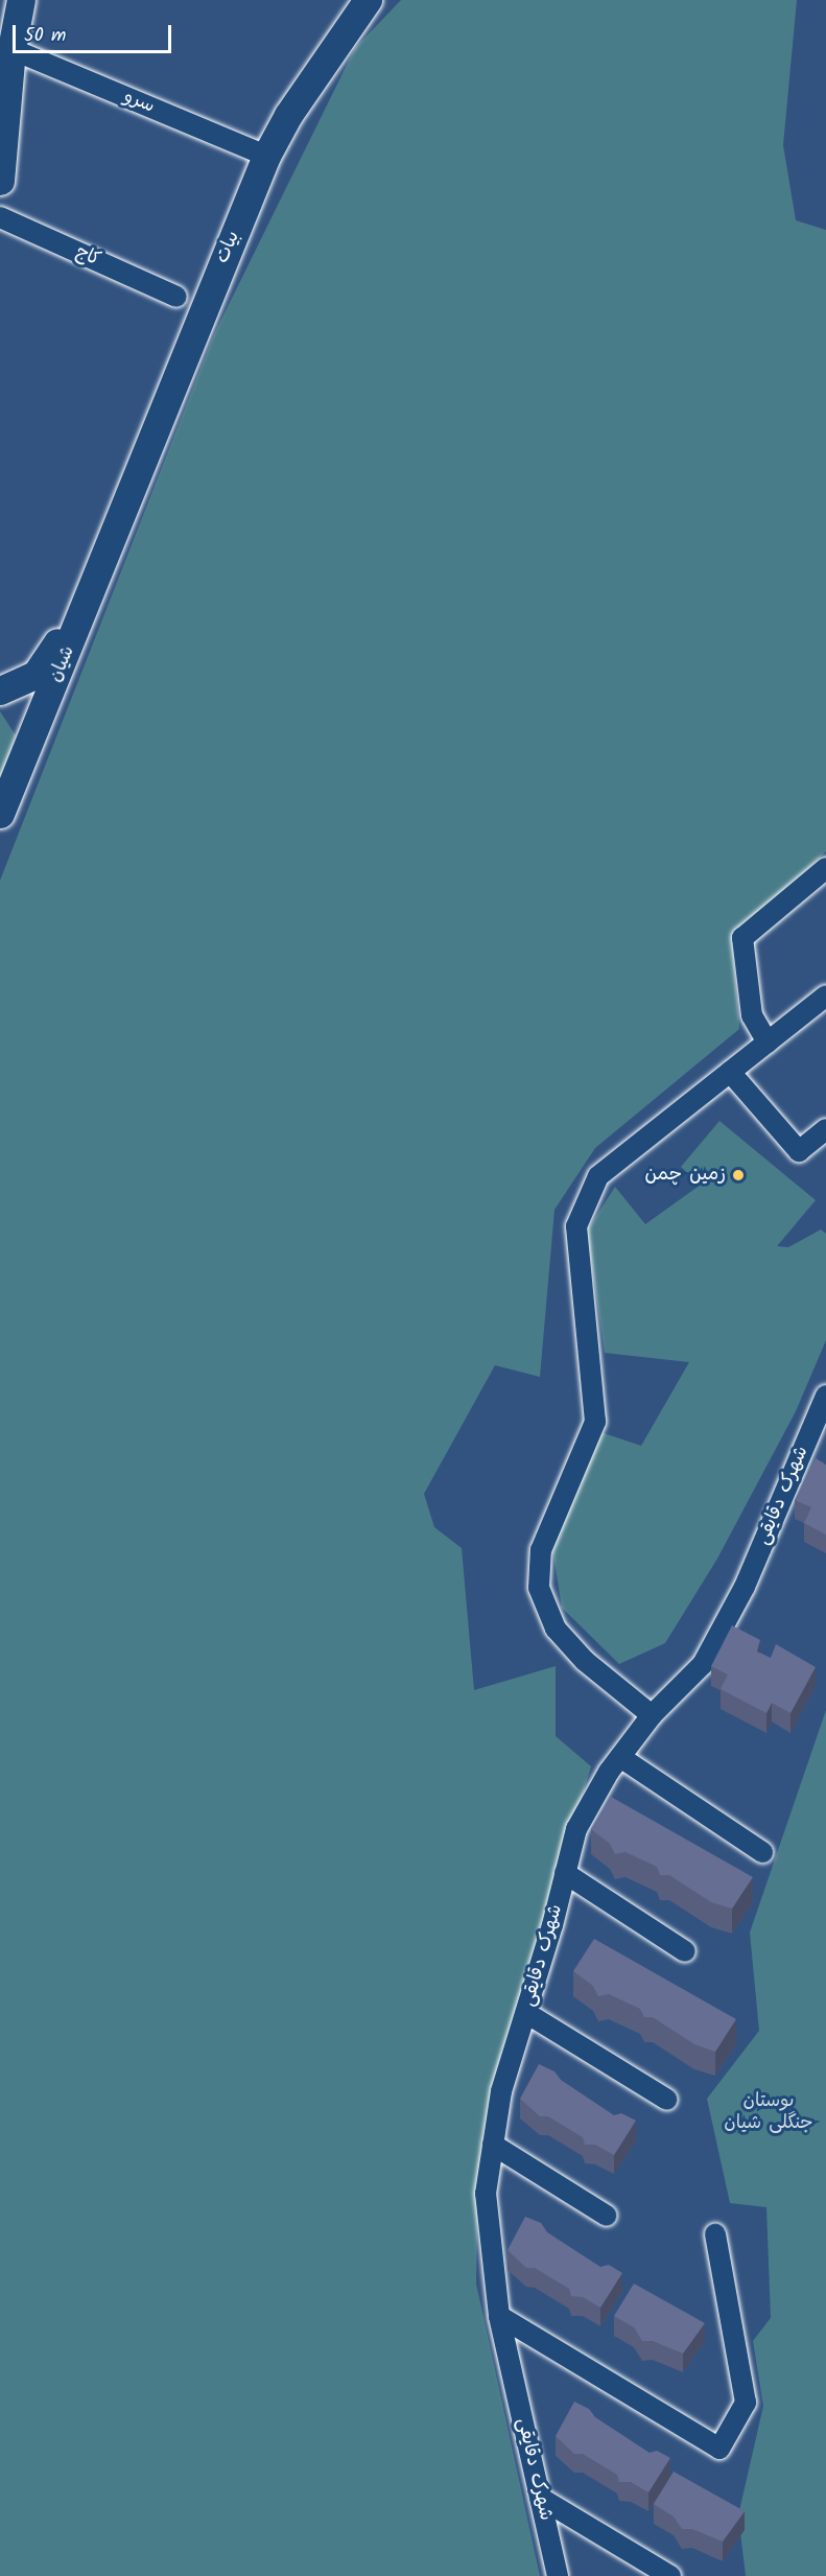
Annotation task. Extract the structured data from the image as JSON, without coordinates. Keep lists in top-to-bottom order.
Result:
{
  "streets": {
    "main road": ["بیات", "شیان"],
    "street": ["سرو", "کاج", "شهرک دقایقی"]
  },
  "crossings": [
    ["سرو", "بیات"],
    ["بیات", "شیان"]
  ],
  "parks": ["بوستان جنگلی شیان"],
  "places": ["زمین چمن"],
  "scale_bar": "50 m"
}
